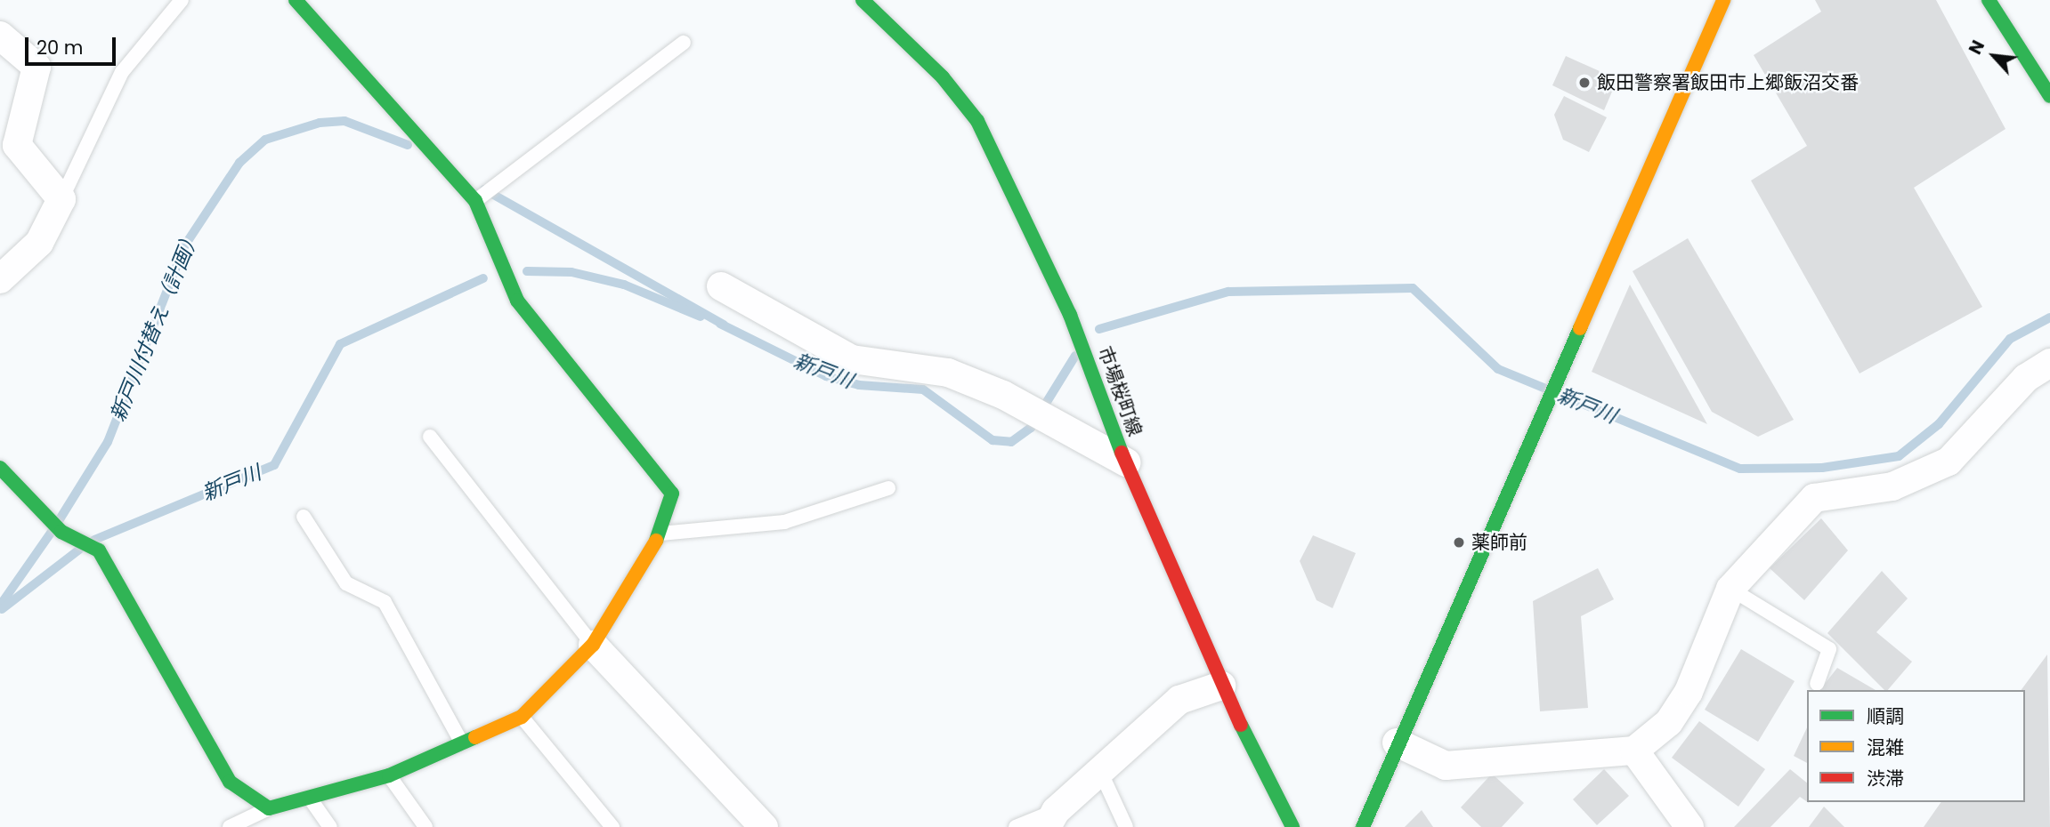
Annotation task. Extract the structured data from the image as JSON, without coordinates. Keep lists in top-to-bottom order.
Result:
{
  "streets": {
    "main road": ["市場桜町線"]
  },
  "water": ["新戸川付替え（計画）", "新戸川"],
  "places": ["飯田警察署飯田市上郷飯沼交番", "薬師前"],
  "legend": ["順調", "混雑", "渋滞"],
  "scale_bar": "20 m",
  "north": "top left"
}
